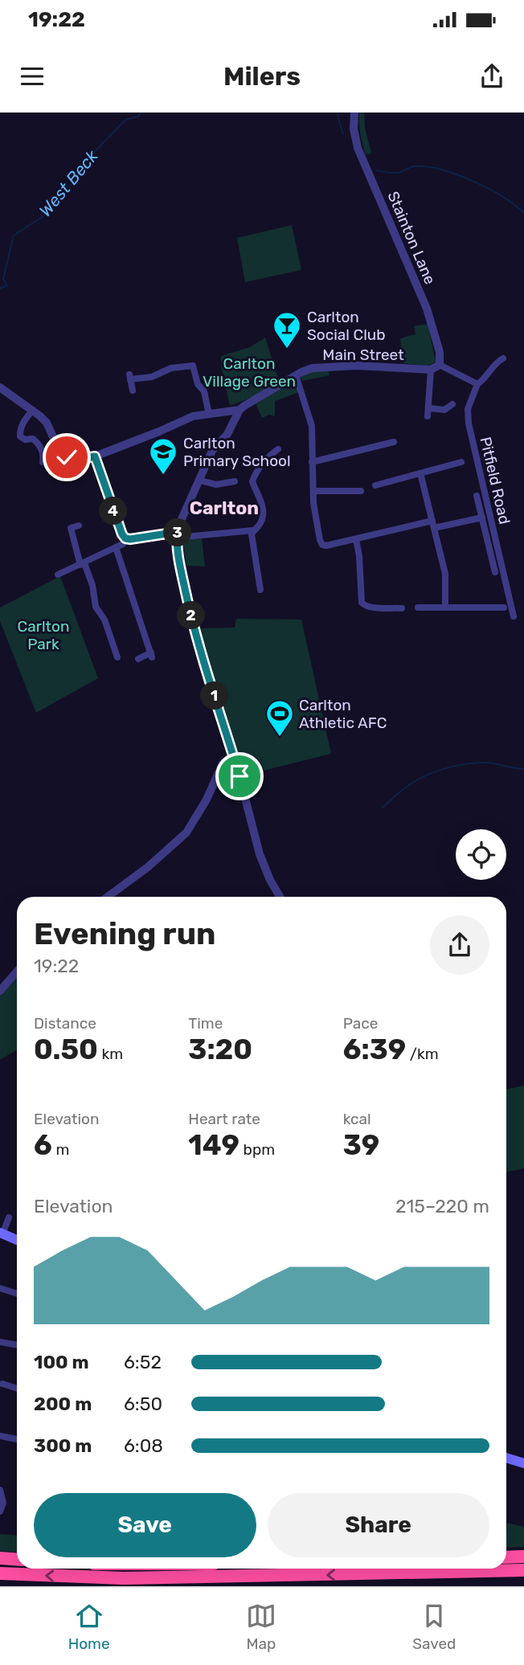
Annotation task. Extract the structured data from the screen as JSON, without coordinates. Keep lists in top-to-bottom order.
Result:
{
  "streets": {
    "street": ["Stainton Lane", "Main Street", "Pitfield Road"]
  },
  "districts": ["Carlton"],
  "water": ["West Beck"],
  "parks": ["Carlton Village Green", "Carlton Park"],
  "places": {
    "bar": ["Carlton Social Club"],
    "school or university": ["Carlton Primary School"],
    "sports": ["Carlton Athletic AFC"]
  },
  "page": {
    "status": "19:22",
    "header": "Milers",
    "pins": [
      "4",
      "3",
      "2",
      "1"
    ],
    "heading": ["Evening run", "19:22"],
    "stats": [
      ["Distance", "0.50 km"],
      ["Time", "3:20"],
      ["Pace", "6:39 /km"],
      ["Elevation", "6 m"],
      ["Heart rate", "149 bpm"],
      ["kcal", "39"]
    ],
    "chart": ["Elevation", "215–220 m"],
    "list": [
      {
        "name": "100 m",
        "note": "6:52"
      },
      {
        "name": "200 m",
        "note": "6:50"
      },
      {
        "name": "300 m",
        "note": "6:08"
      }
    ],
    "buttons": ["Save", "Share"],
    "tabs": ["Home", "Map", "Saved"]
  }
}
